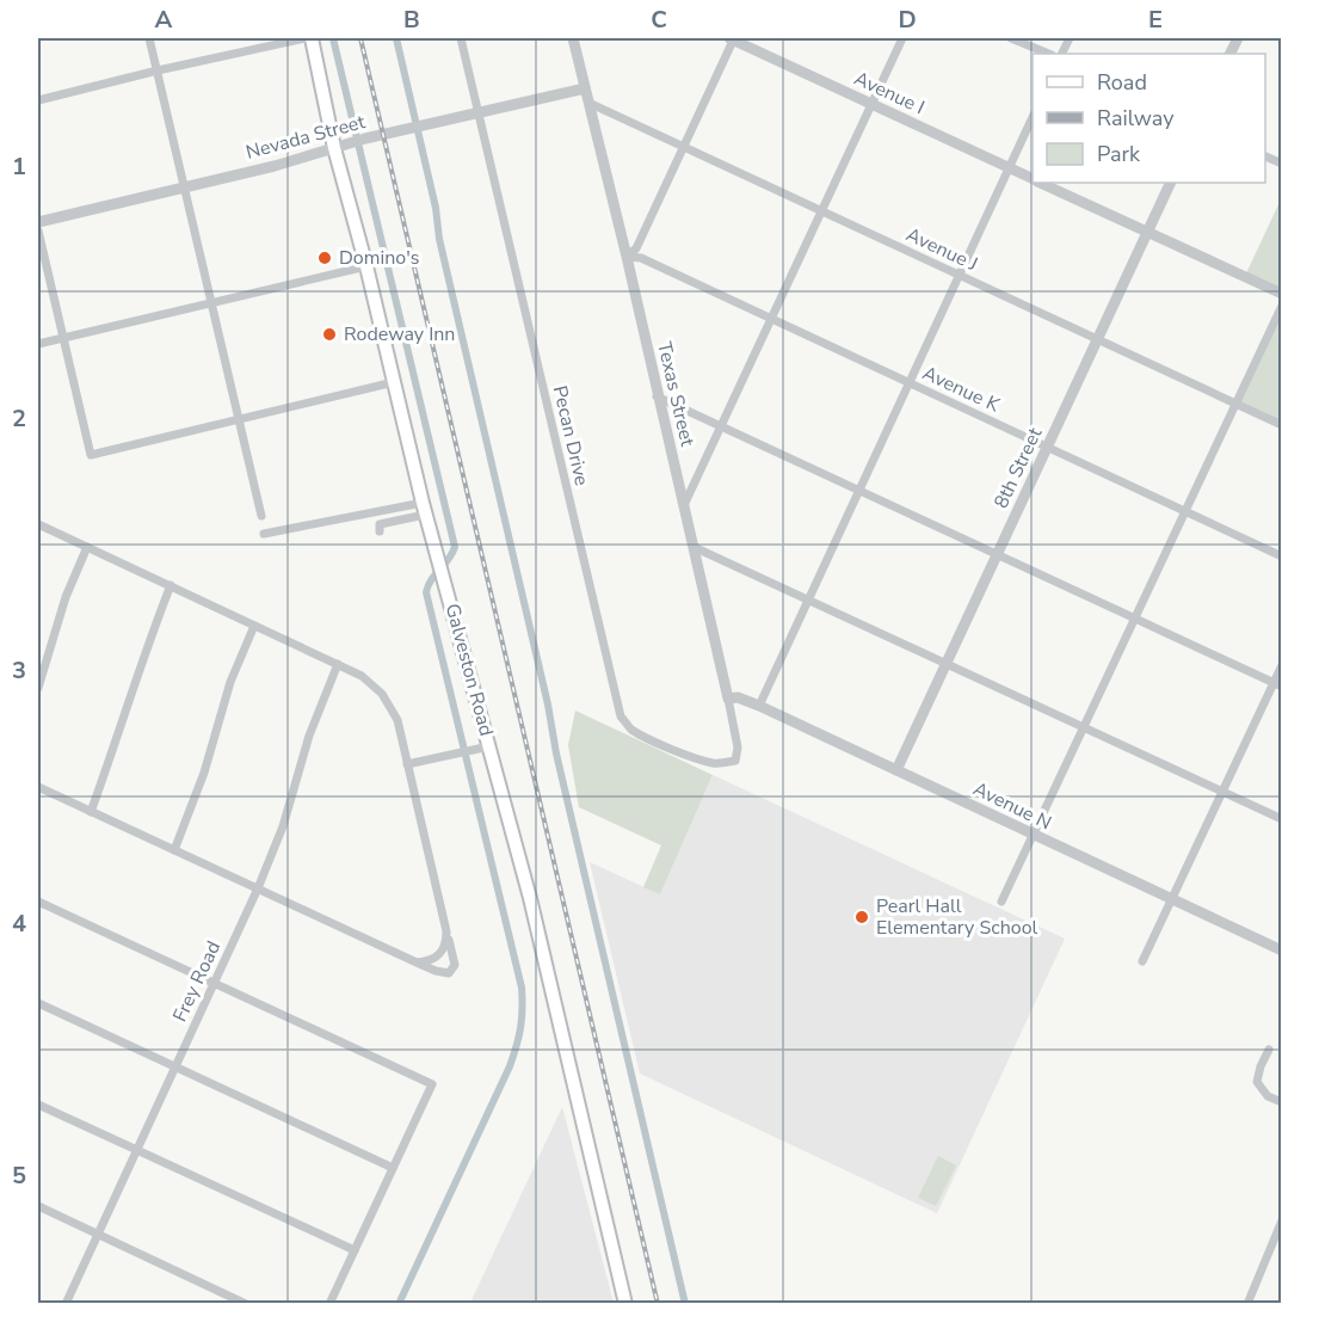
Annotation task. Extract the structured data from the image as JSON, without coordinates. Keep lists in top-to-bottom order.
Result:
{
  "streets": {
    "main road": ["Galveston Road"],
    "street": [
      "Avenue I",
      "Nevada Street",
      "Avenue J",
      "Avenue K",
      "Texas Street",
      "Pecan Drive",
      "8th Street",
      "Avenue N",
      "Frey Road"
    ]
  },
  "crossings": [
    ["Avenue I", "8th Street"],
    ["Nevada Street", "Texas Street"],
    ["Nevada Street", "Pecan Drive"],
    ["Nevada Street", "Galveston Road"],
    ["Avenue J", "Texas Street"],
    ["Avenue J", "8th Street"],
    ["Avenue K", "Texas Street"],
    ["Avenue K", "8th Street"],
    ["Texas Street", "Pecan Drive"],
    ["Texas Street", "Avenue N"],
    ["8th Street", "Avenue N"]
  ],
  "places": ["Domino's", "Rodeway Inn", "Pearl Hall Elementary School"],
  "legend": ["Road", "Railway", "Park"],
  "grid": {
    "columns": [
      "A",
      "B",
      "C",
      "D",
      "E"
    ],
    "rows": [
      "1",
      "2",
      "3",
      "4",
      "5"
    ]
  }
}
